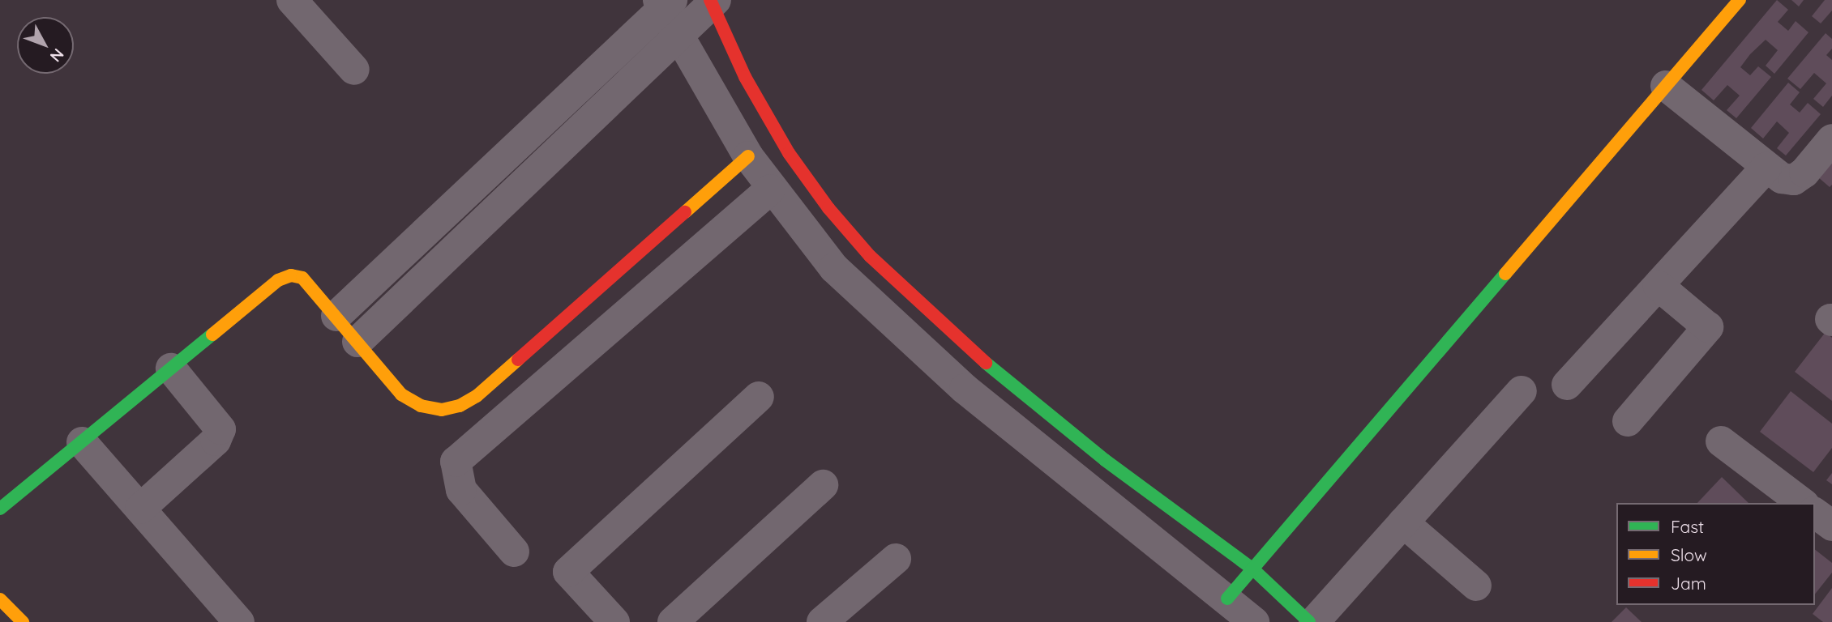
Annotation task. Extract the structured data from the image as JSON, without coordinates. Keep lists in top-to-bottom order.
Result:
{
  "legend": ["Fast", "Slow", "Jam"],
  "north": "bottom right"
}
